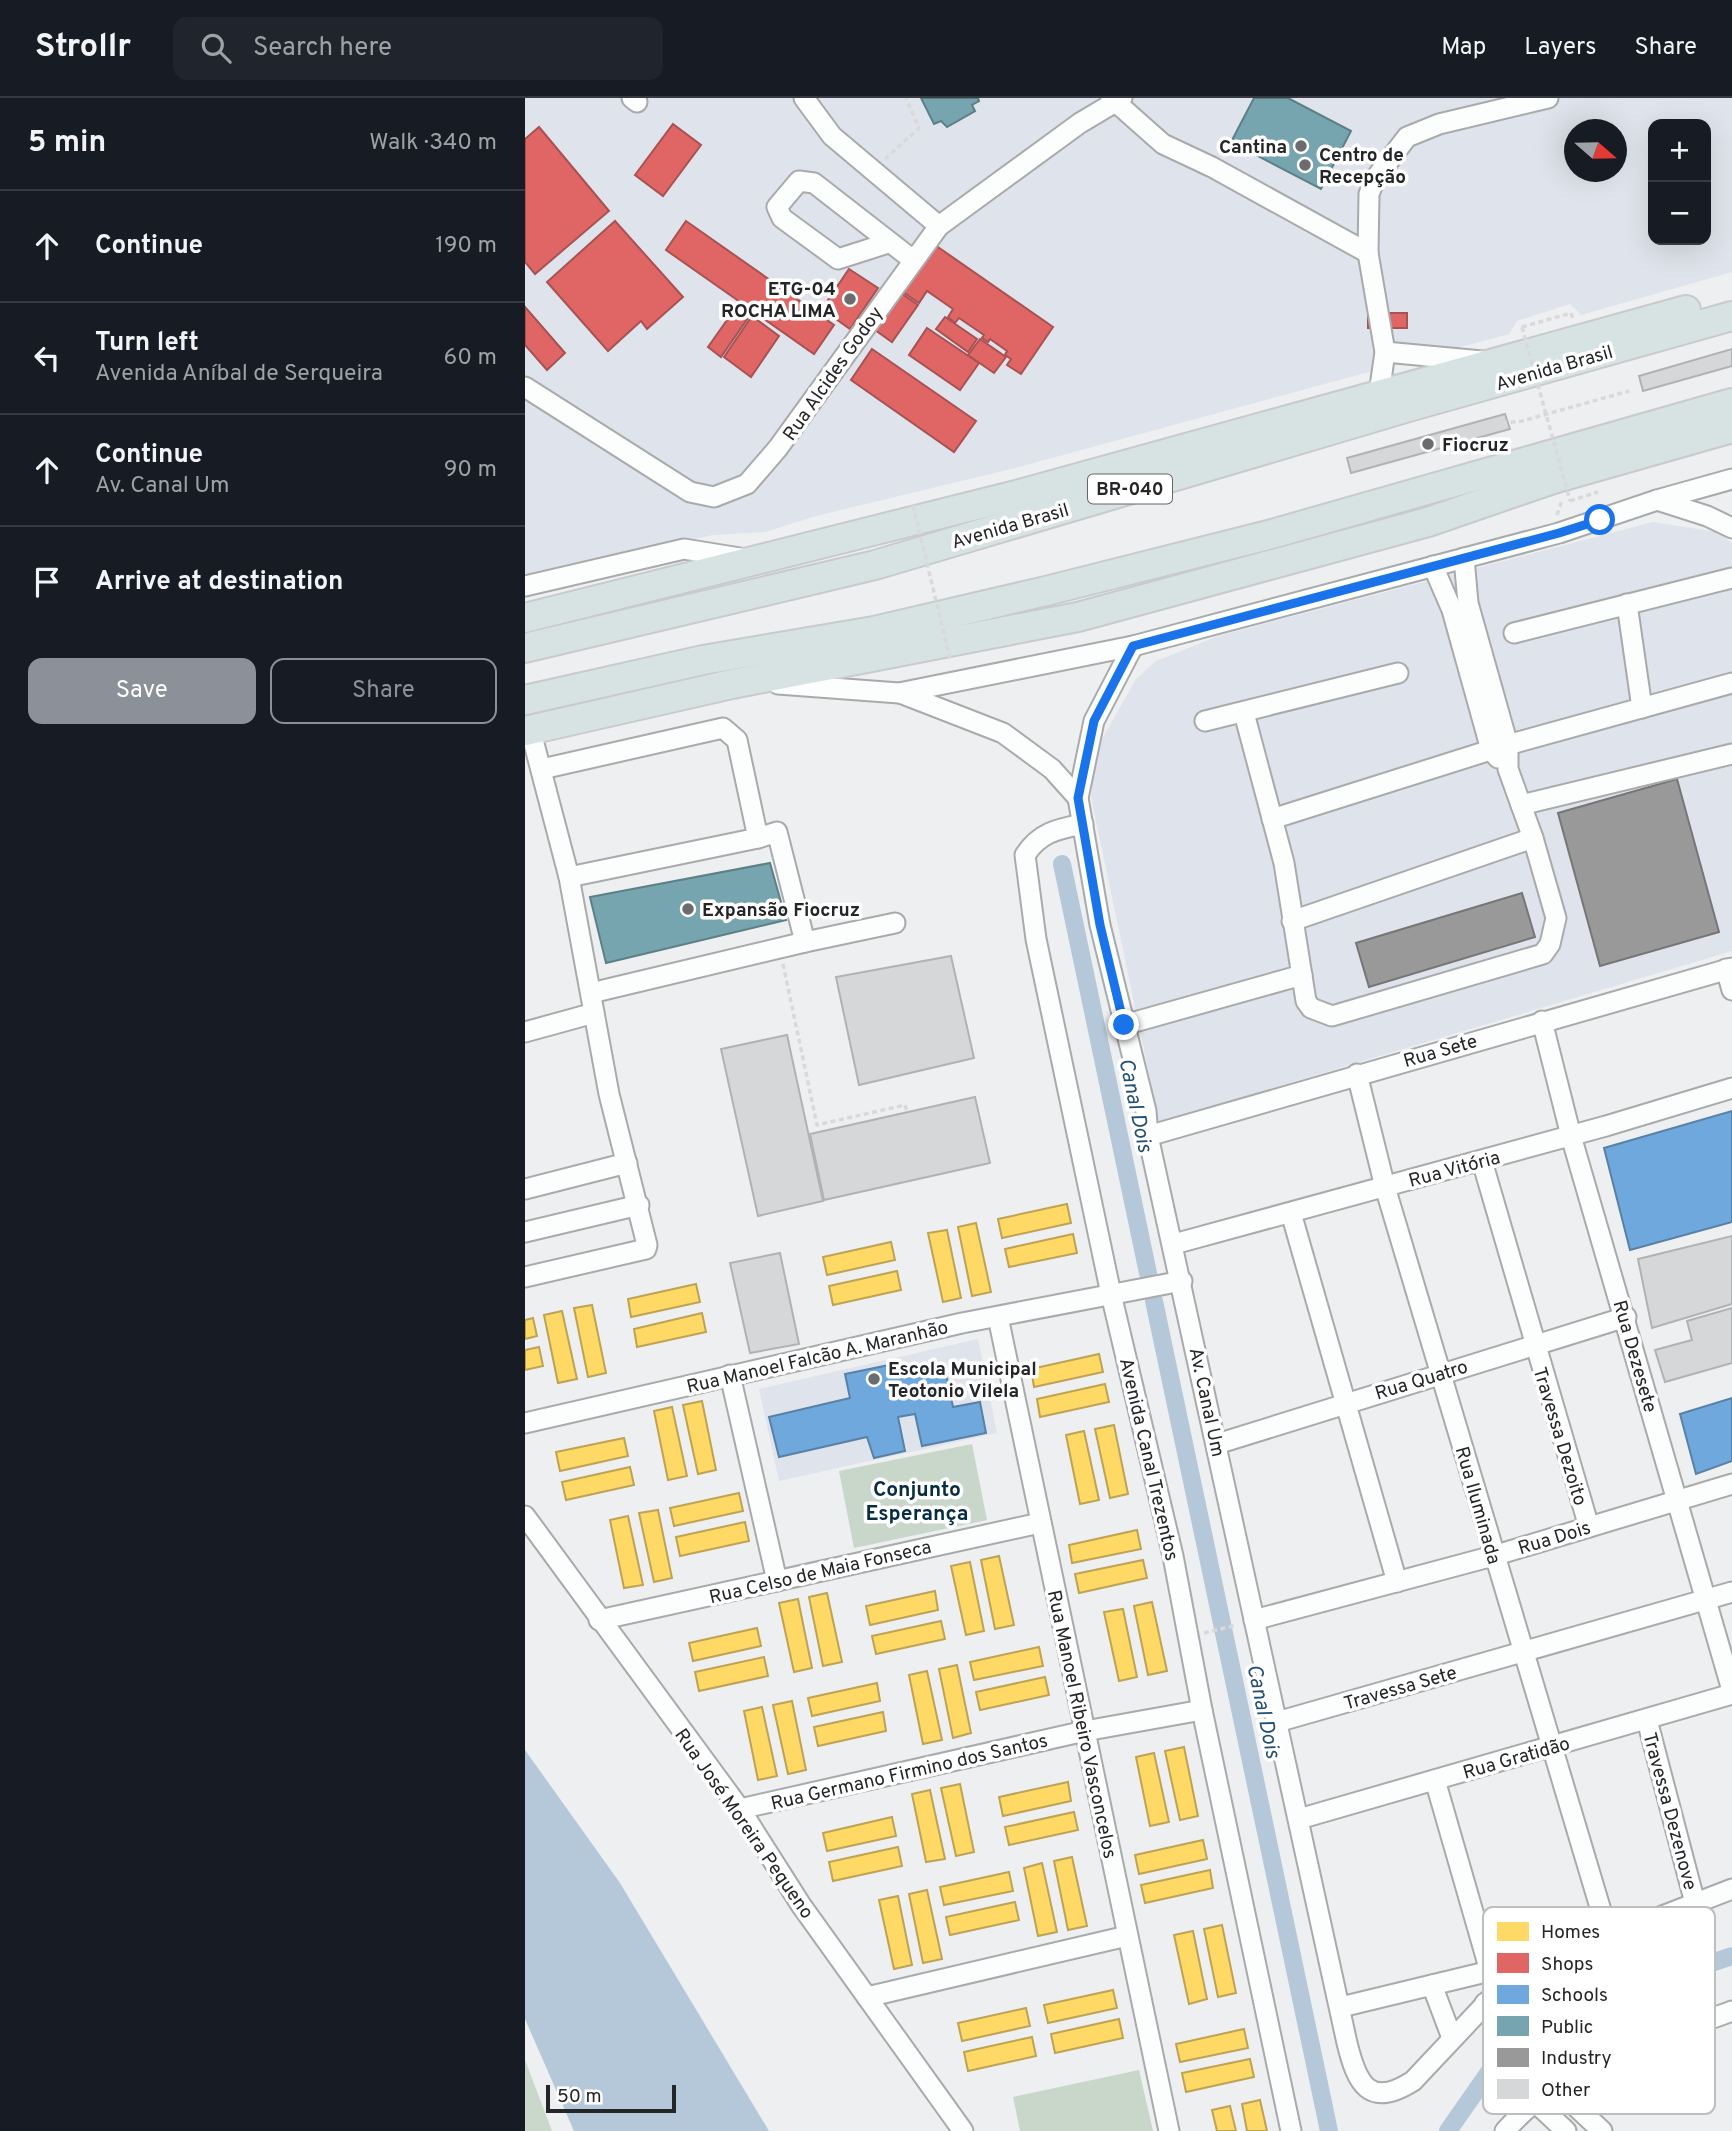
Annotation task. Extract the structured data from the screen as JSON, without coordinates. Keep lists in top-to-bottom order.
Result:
{
  "streets": {
    "highway": ["Avenida Brasil", "BR-040"],
    "street": [
      "Rua Alcides Godoy",
      "Rua Sete",
      "Rua Vitória",
      "Rua Manoel Falcão A. Maranhão",
      "Rua Dezesete",
      "Rua Quatro",
      "Av. Canal Um",
      "Travessa Dezoito",
      "Avenida Canal Trezentos",
      "Rua Iluminada",
      "Rua Dois",
      "Rua Celso de Maia Fonseca",
      "Travessa Sete",
      "Rua Manoel Ribeiro Vasconcelos",
      "Rua Gratidão",
      "Rua Germano Firmino dos Santos",
      "Travessa Dezenove",
      "Rua José Moreira Pequeno"
    ]
  },
  "crossings": [
    ["Rua Sete", "Rua Dezesete"],
    ["Rua Sete", "Av. Canal Um"],
    ["Rua Sete", "Rua Iluminada"],
    ["Rua Vitória", "Rua Dezesete"],
    ["Rua Vitória", "Av. Canal Um"],
    ["Rua Vitória", "Travessa Dezoito"],
    ["Rua Vitória", "Rua Iluminada"],
    ["Rua Manoel Falcão A. Maranhão", "Av. Canal Um"],
    ["Rua Manoel Falcão A. Maranhão", "Avenida Canal Trezentos"],
    ["Rua Manoel Falcão A. Maranhão", "Rua Manoel Ribeiro Vasconcelos"],
    ["Rua Dezesete", "Rua Quatro"],
    ["Rua Dezesete", "Rua Dois"],
    ["Rua Dezesete", "Travessa Sete"],
    ["Rua Dezesete", "Rua Gratidão"],
    ["Rua Quatro", "Av. Canal Um"],
    ["Rua Quatro", "Travessa Dezoito"],
    ["Rua Quatro", "Rua Iluminada"],
    ["Av. Canal Um", "Avenida Canal Trezentos"],
    ["Av. Canal Um", "Rua Dois"],
    ["Av. Canal Um", "Travessa Sete"],
    ["Av. Canal Um", "Rua Gratidão"],
    ["Travessa Dezoito", "Rua Dois"],
    ["Avenida Canal Trezentos", "Rua Germano Firmino dos Santos"],
    ["Rua Iluminada", "Rua Dois"],
    ["Rua Iluminada", "Travessa Sete"],
    ["Rua Iluminada", "Rua Gratidão"],
    ["Rua Celso de Maia Fonseca", "Rua Manoel Ribeiro Vasconcelos"],
    ["Rua Celso de Maia Fonseca", "Rua José Moreira Pequeno"],
    ["Rua Manoel Ribeiro Vasconcelos", "Rua Germano Firmino dos Santos"],
    ["Rua Gratidão", "Travessa Dezenove"],
    ["Rua Germano Firmino dos Santos", "Rua José Moreira Pequeno"]
  ],
  "districts": ["Conjunto Esperança"],
  "water": ["Canal Dois"],
  "places": [
    "Cantina",
    "Centro de Recepção",
    "ETG-04 ROCHA LIMA",
    "Fiocruz",
    "Expansão Fiocruz",
    "Escola Municipal Teotonio Vilela"
  ],
  "legend": [
    "Homes",
    "Shops",
    "Schools",
    "Public",
    "Industry",
    "Other"
  ],
  "scale_bar": "50 m",
  "north": "right",
  "page": {
    "header": "Strollr",
    "search": "Search here",
    "nav": ["Map", "Layers", "Share"],
    "heading": ["5 min", "Walk · 340 m"],
    "map_buttons": ["+", "−"],
    "list": [
      ["Continue", "190 m"],
      ["Turn left", "Avenida Aníbal de Serqueira", "60 m"],
      ["Continue", "Av. Canal Um", "90 m"],
      "Arrive at destination"
    ],
    "buttons": ["Save", "Share"],
    "scale": "50 m"
  }
}
